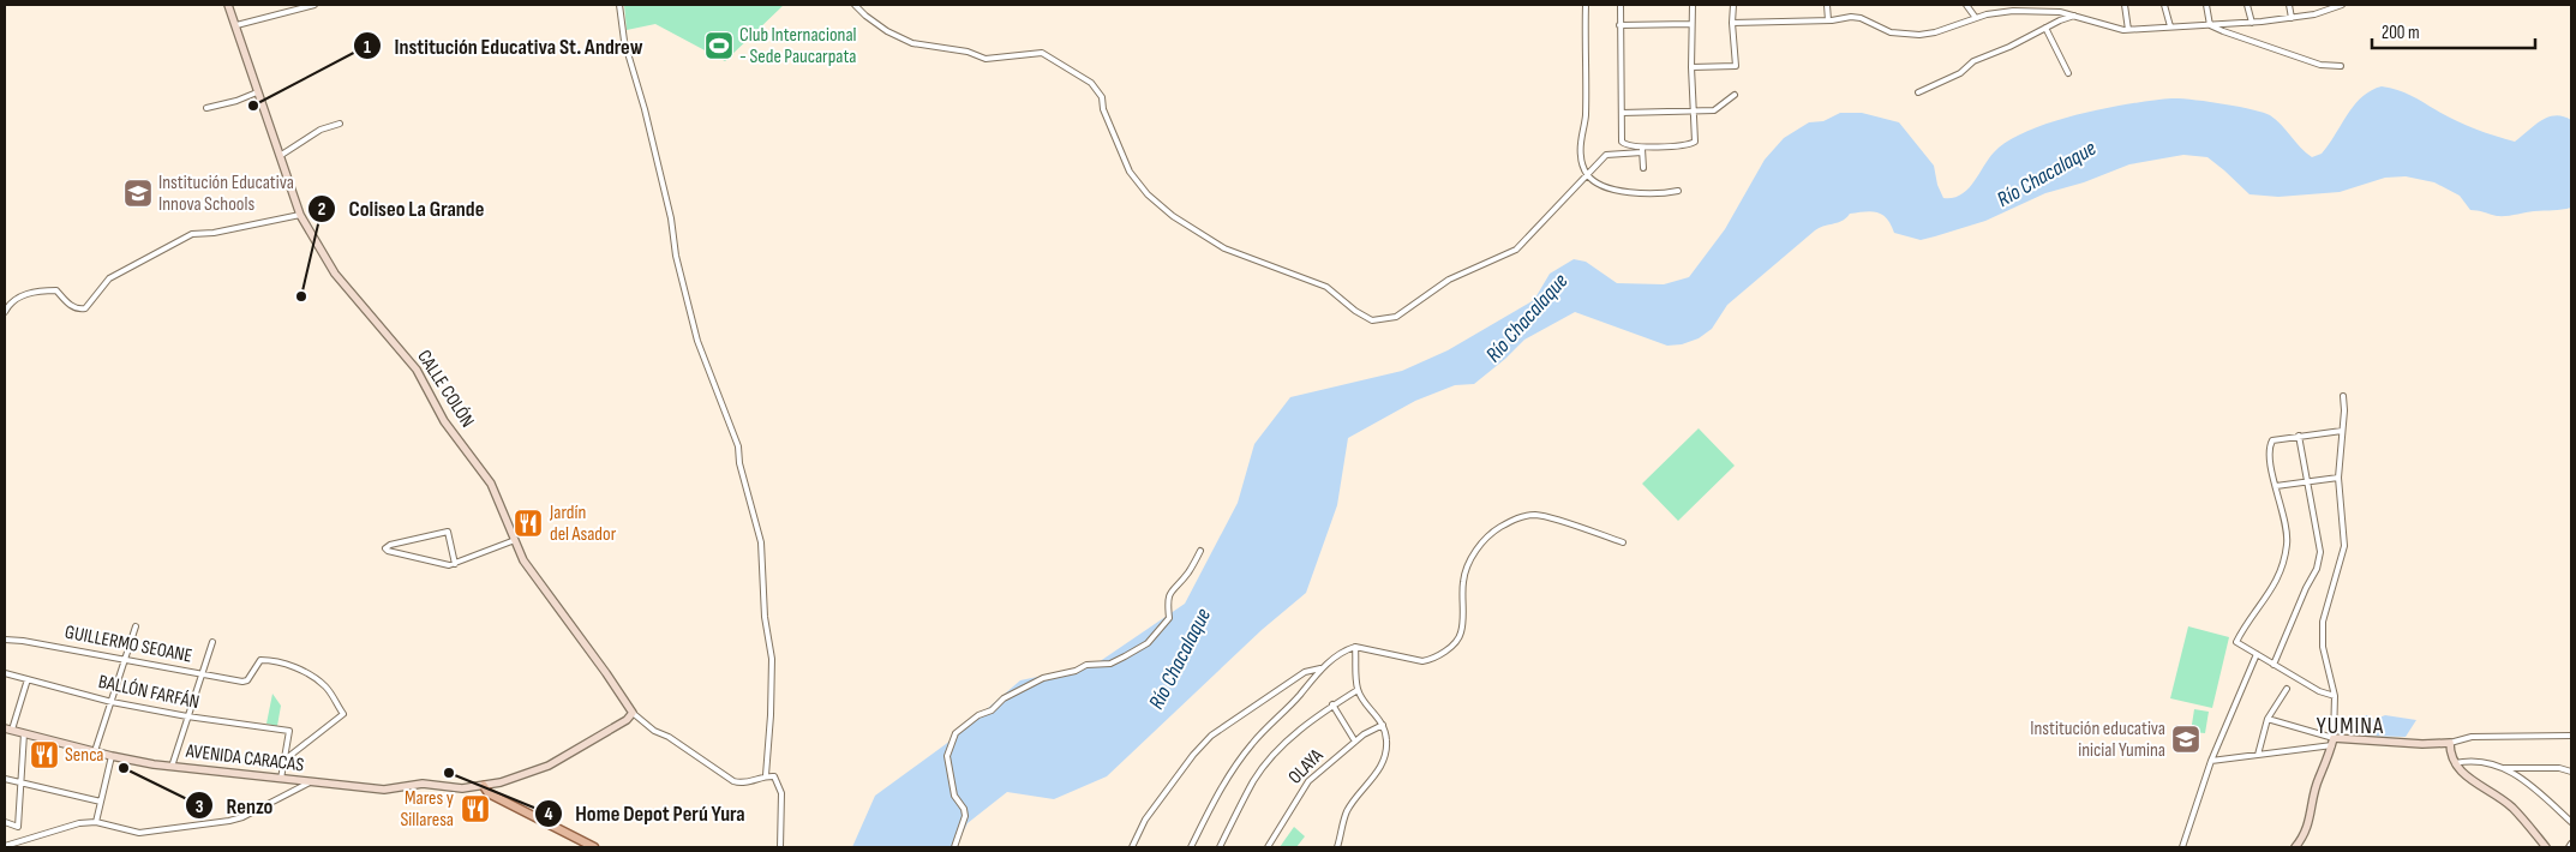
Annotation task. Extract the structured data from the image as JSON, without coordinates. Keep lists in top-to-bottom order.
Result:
{
  "streets": {
    "street": [
      "CALLE COLÓN",
      "GUILLERMO SEOANE",
      "BALLÓN FARFÁN",
      "AVENIDA CARACAS",
      "OLAYA"
    ]
  },
  "crossings": [
    ["CALLE COLÓN", "AVENIDA CARACAS"],
    ["GUILLERMO SEOANE", "BALLÓN FARFÁN"]
  ],
  "districts": ["YUMINA"],
  "water": ["Río Chacalaque"],
  "places": {
    "sports": ["Club Internacional - Sede Paucarpata"],
    "other": [
      "Institución Educativa St. Andrew",
      "Coliseo La Grande",
      "Renzo",
      "Home Depot Perú Yura"
    ],
    "school or university": ["Institución Educativa Innova Schools", "Institución educativa inicial Yumina"],
    "restaurant": ["Jardín del Asador", "Senca", "Mares y Sillaresa"]
  },
  "scale_bar": "200 m"
}
